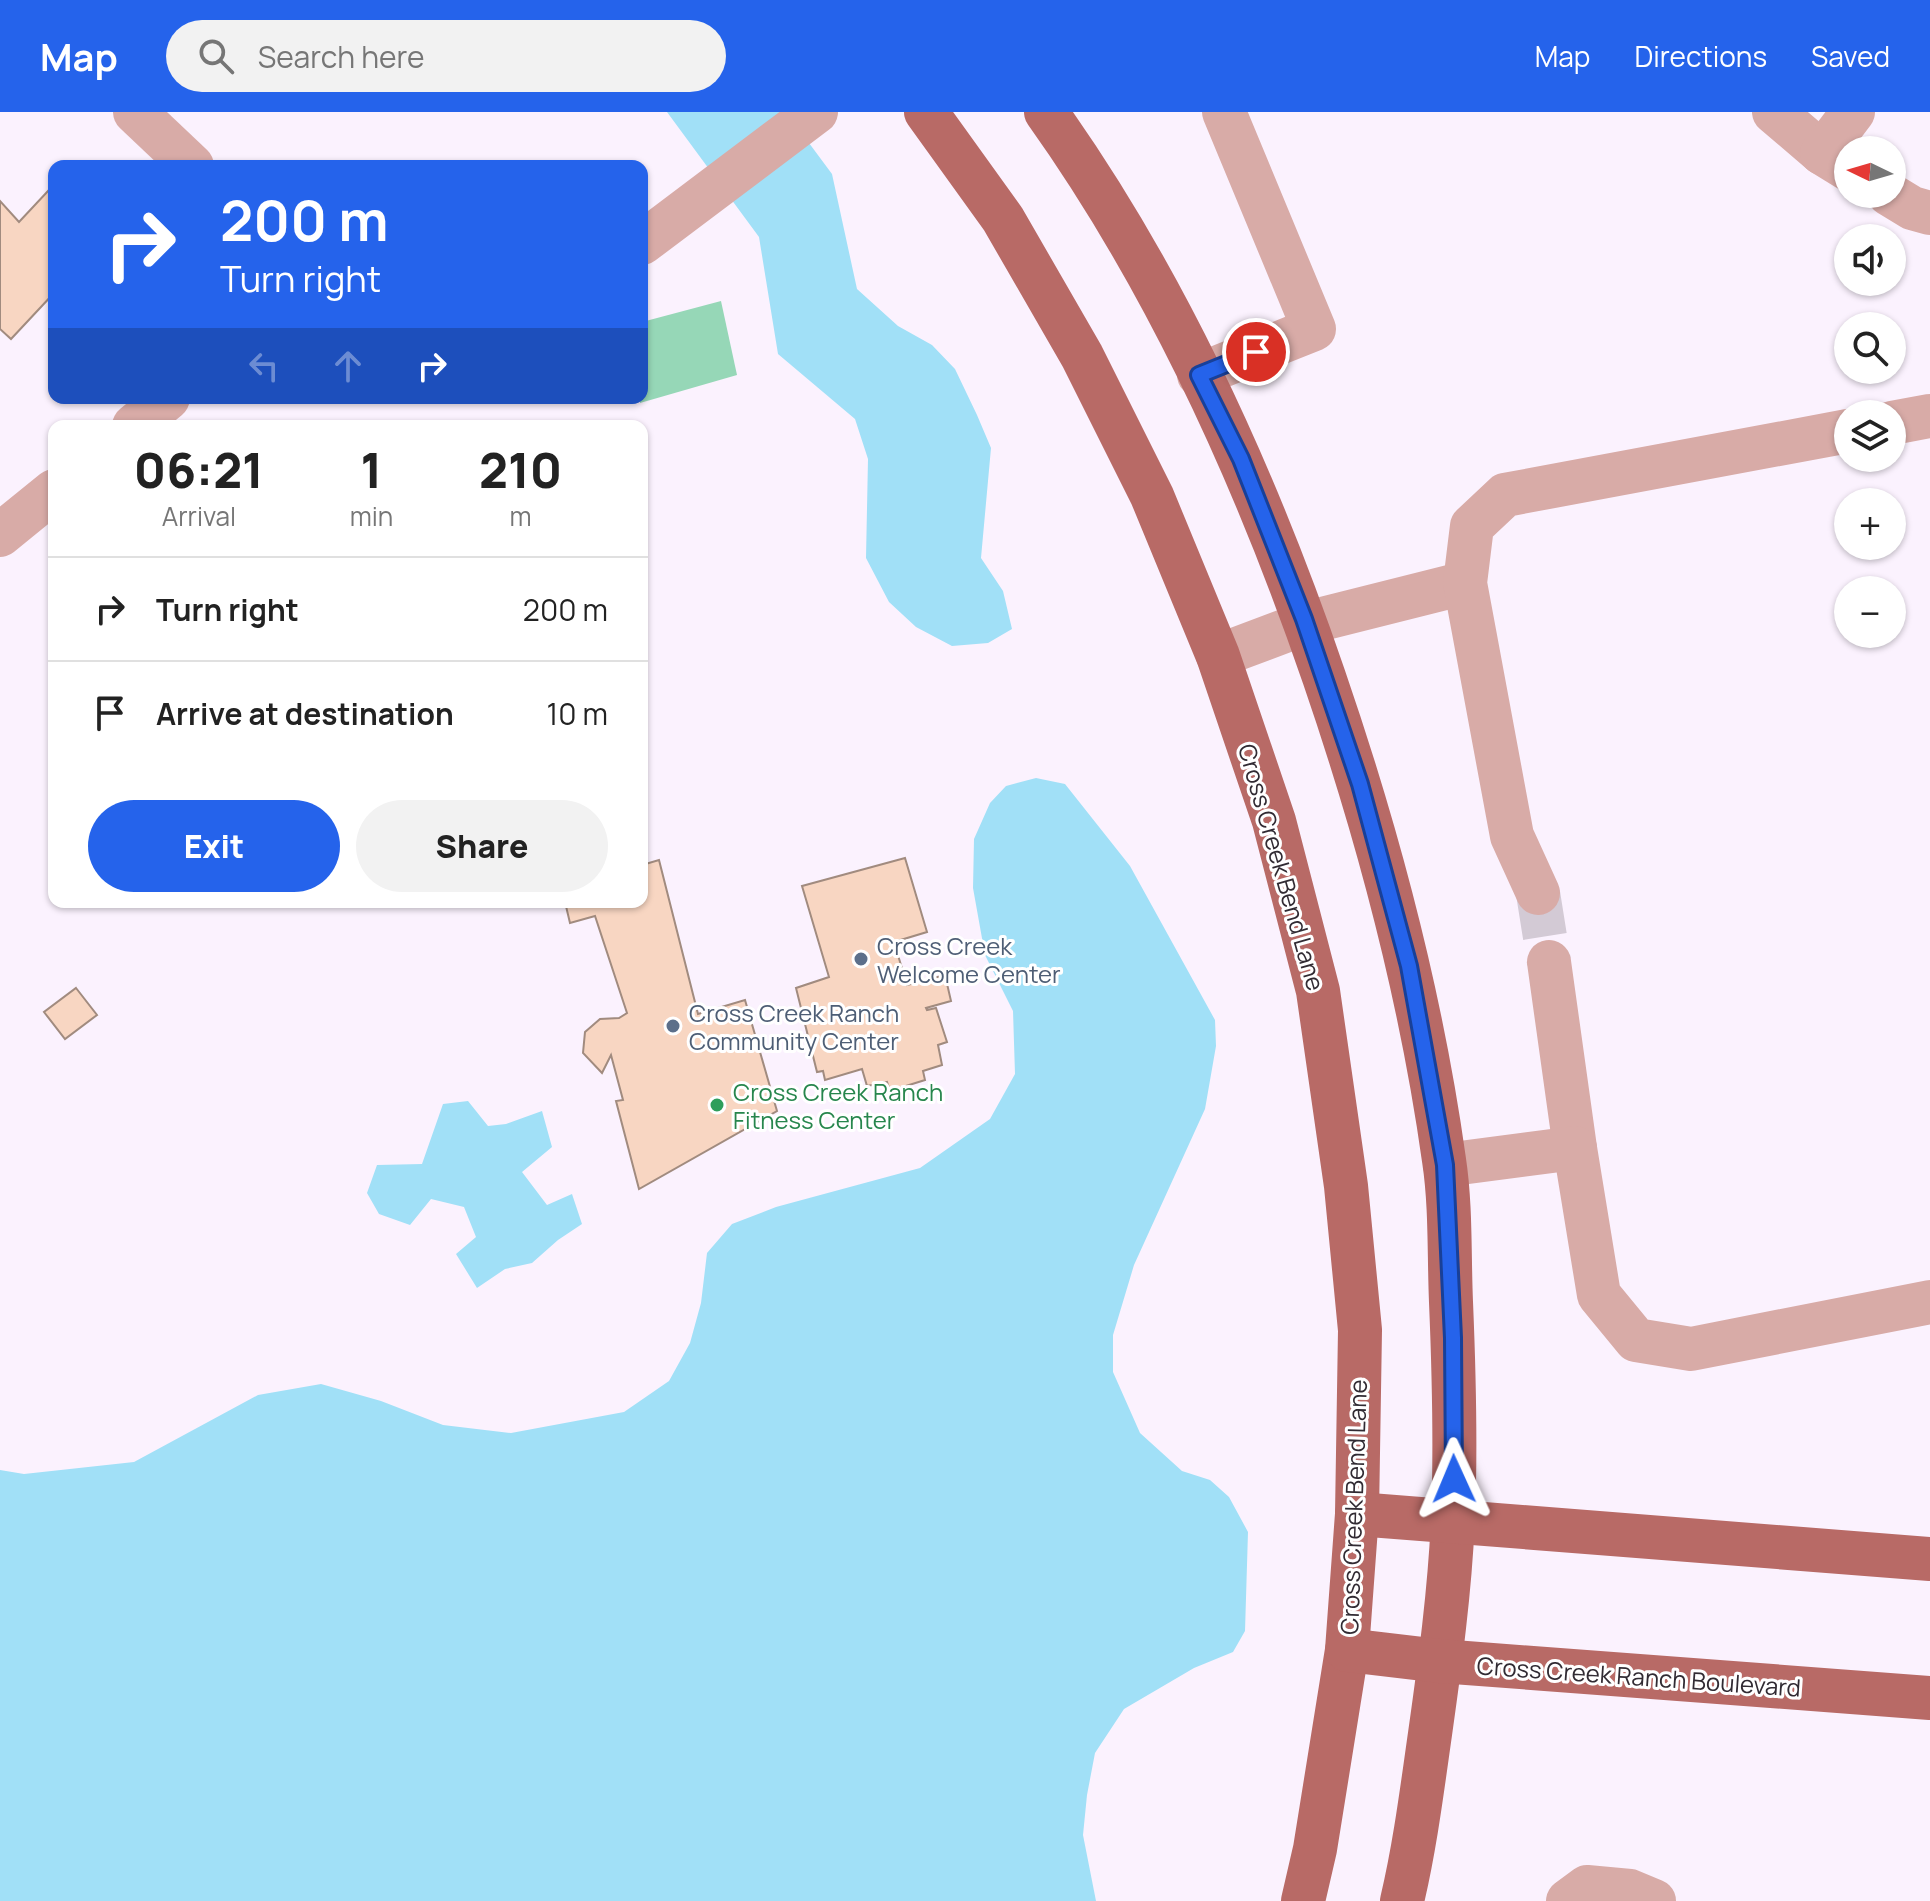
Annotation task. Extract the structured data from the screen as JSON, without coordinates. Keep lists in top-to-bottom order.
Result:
{
  "streets": {
    "main road": ["Cross Creek Bend Lane", "Cross Creek Ranch Boulevard"]
  },
  "crossings": [
    ["Cross Creek Bend Lane", "Cross Creek Ranch Boulevard"]
  ],
  "places": ["Cross Creek Welcome Center", "Cross Creek Ranch Community Center", "Cross Creek Ranch Fitness Center"],
  "north": "left",
  "page": {
    "header": "Map",
    "search": "Search here",
    "nav": ["Map", "Directions", "Saved"],
    "map_buttons": ["+", "−"],
    "turn": ["200 m", "Turn right"],
    "eta": [
      "06:21",
      "Arrival",
      "1",
      "min",
      "210",
      "m"
    ],
    "list": [
      {
        "name": "Turn right",
        "value": "200 m"
      },
      {
        "name": "Arrive at destination",
        "value": "10 m"
      }
    ],
    "buttons": ["Exit", "Share"]
  }
}
